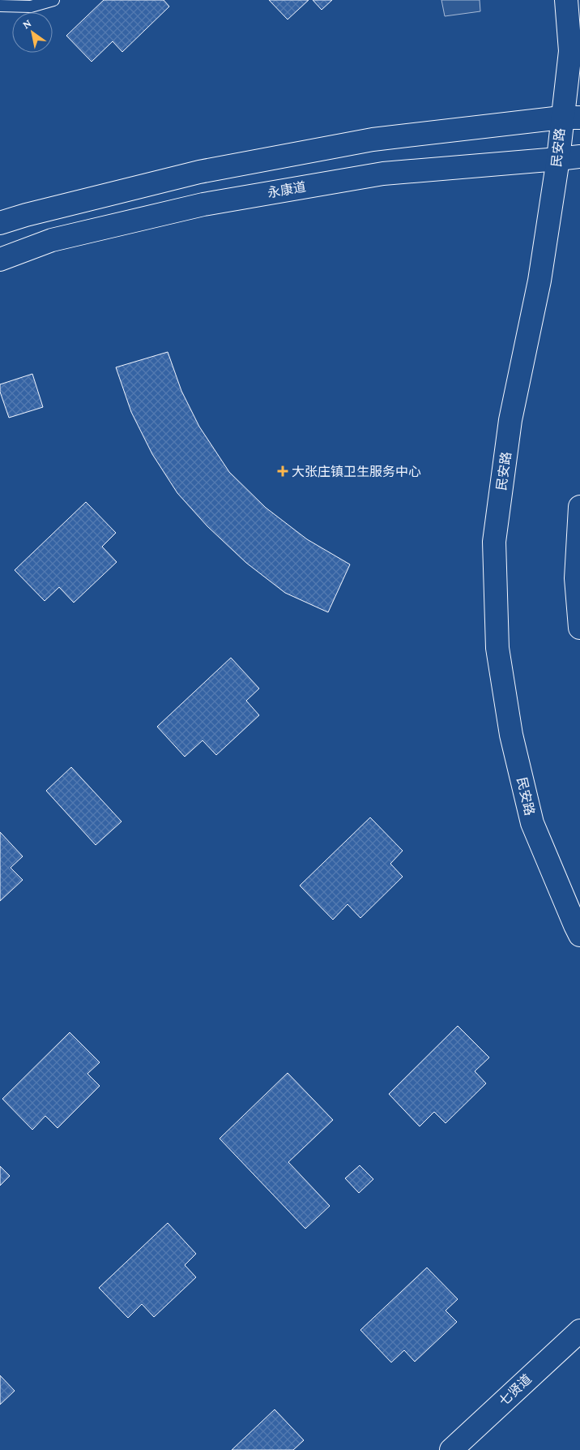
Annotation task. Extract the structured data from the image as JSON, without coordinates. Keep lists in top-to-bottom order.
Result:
{
  "streets": {
    "street": ["民安路", "永康道", "七贤道"]
  },
  "crossings": [
    ["民安路", "永康道"]
  ],
  "places": {
    "health": ["大张庄镇卫生服务中心"]
  },
  "north": "top left"
}
